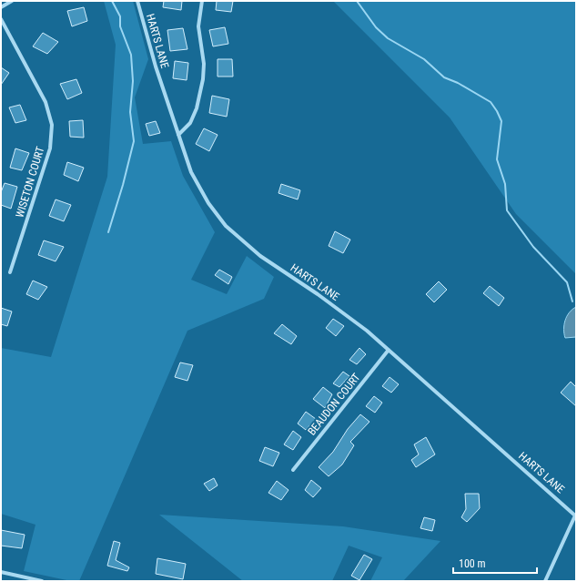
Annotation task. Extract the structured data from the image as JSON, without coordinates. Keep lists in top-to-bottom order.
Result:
{
  "streets": {
    "street": ["HARTS LANE", "WISETON COURT", "BEAUDON COURT"]
  },
  "crossings": [
    ["HARTS LANE", "BEAUDON COURT"]
  ],
  "scale_bar": "100 m"
}
